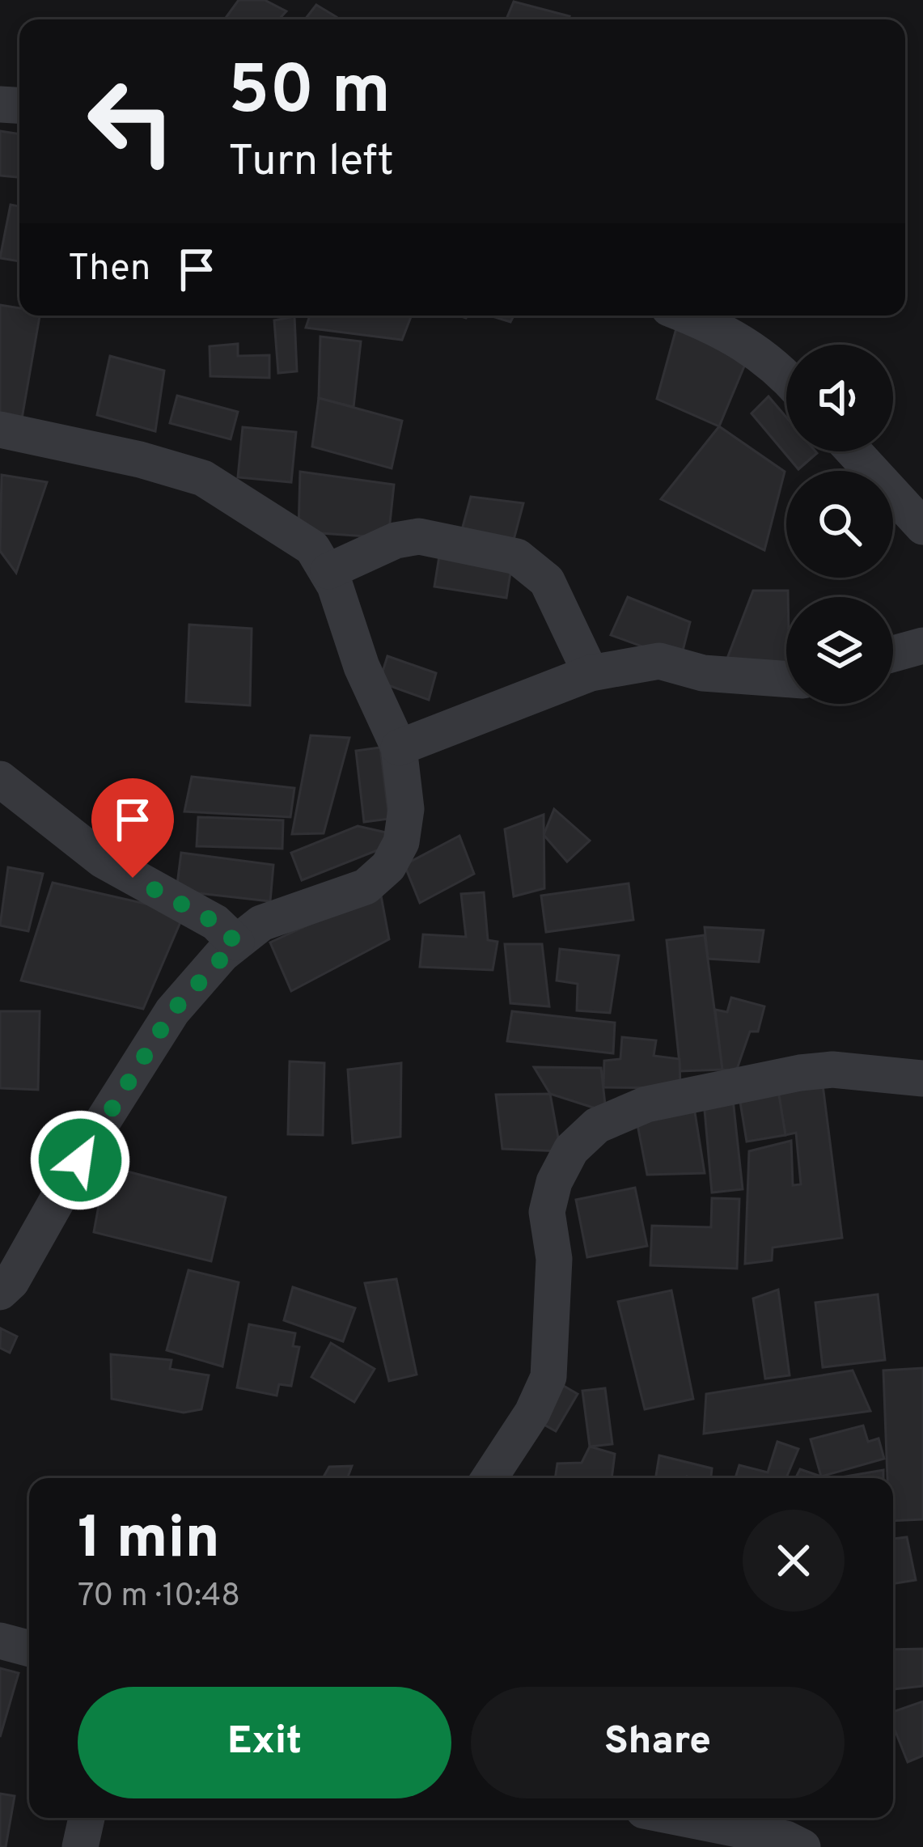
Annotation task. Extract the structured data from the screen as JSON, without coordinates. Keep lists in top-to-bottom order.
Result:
{
  "page": {
    "turn": ["50 m", "Turn left"],
    "then": "Then",
    "heading": ["1 min", "70 m · 10:48"],
    "buttons": ["Exit", "Share"]
  }
}
